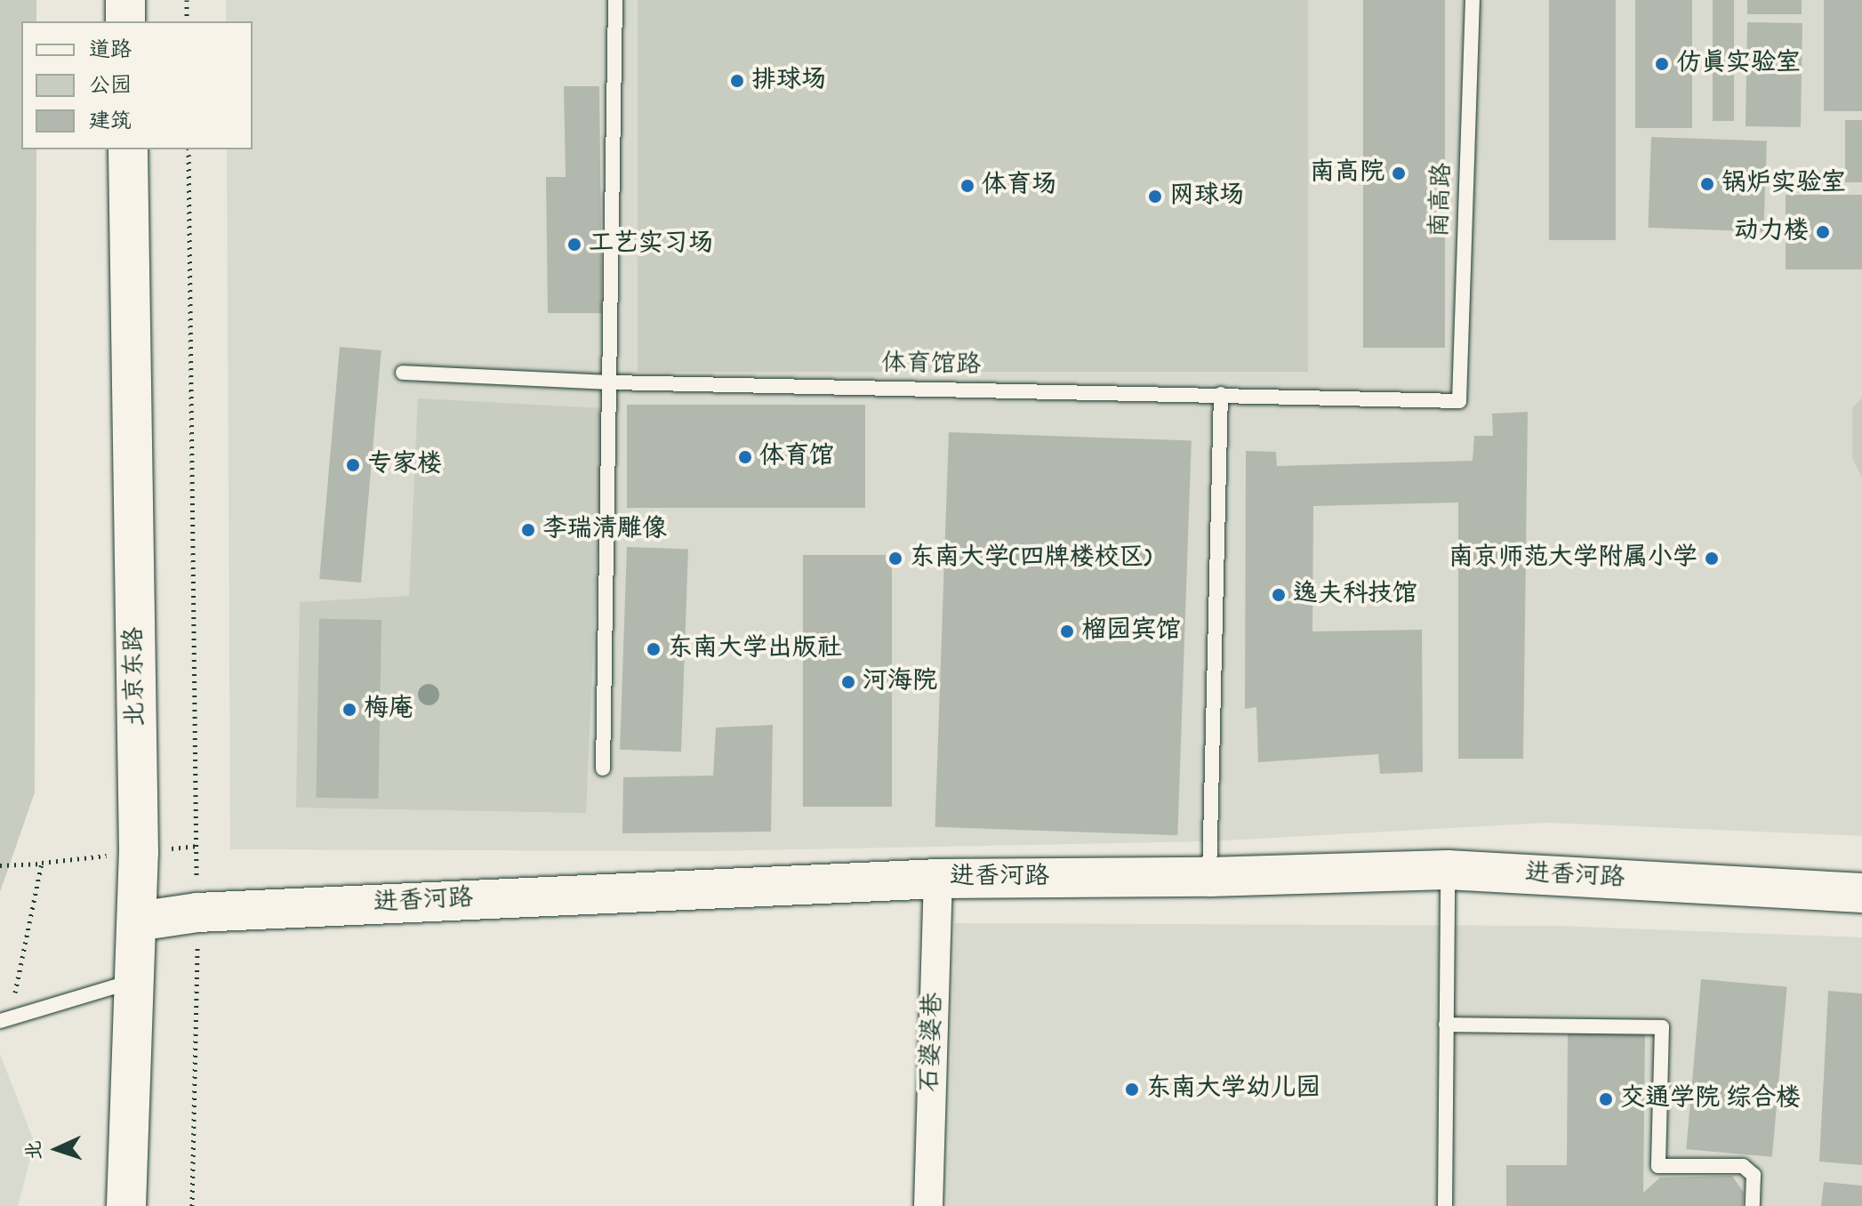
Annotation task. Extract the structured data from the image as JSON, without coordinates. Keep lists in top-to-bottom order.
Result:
{
  "streets": {
    "street": ["北京东路", "进香河路", "石婆婆巷"],
    "lane": ["南高路", "体育馆路"]
  },
  "crossings": [
    ["南高路", "体育馆路"],
    ["北京东路", "进香河路"],
    ["进香河路", "石婆婆巷"]
  ],
  "places": [
    "仿真实验室",
    "排球场",
    "南高院",
    "锅炉实验室",
    "体育场",
    "网球场",
    "动力楼",
    "工艺实习场",
    "体育馆",
    "专家楼",
    "李瑞清雕像",
    "东南大学(四牌楼校区)",
    "南京师范大学附属小学",
    "逸夫科技馆",
    "榴园宾馆",
    "东南大学出版社",
    "河海院",
    "梅庵",
    "东南大学幼儿园",
    "交通学院 综合楼"
  ],
  "legend": ["道路", "公园", "建筑"],
  "north": "left"
}
